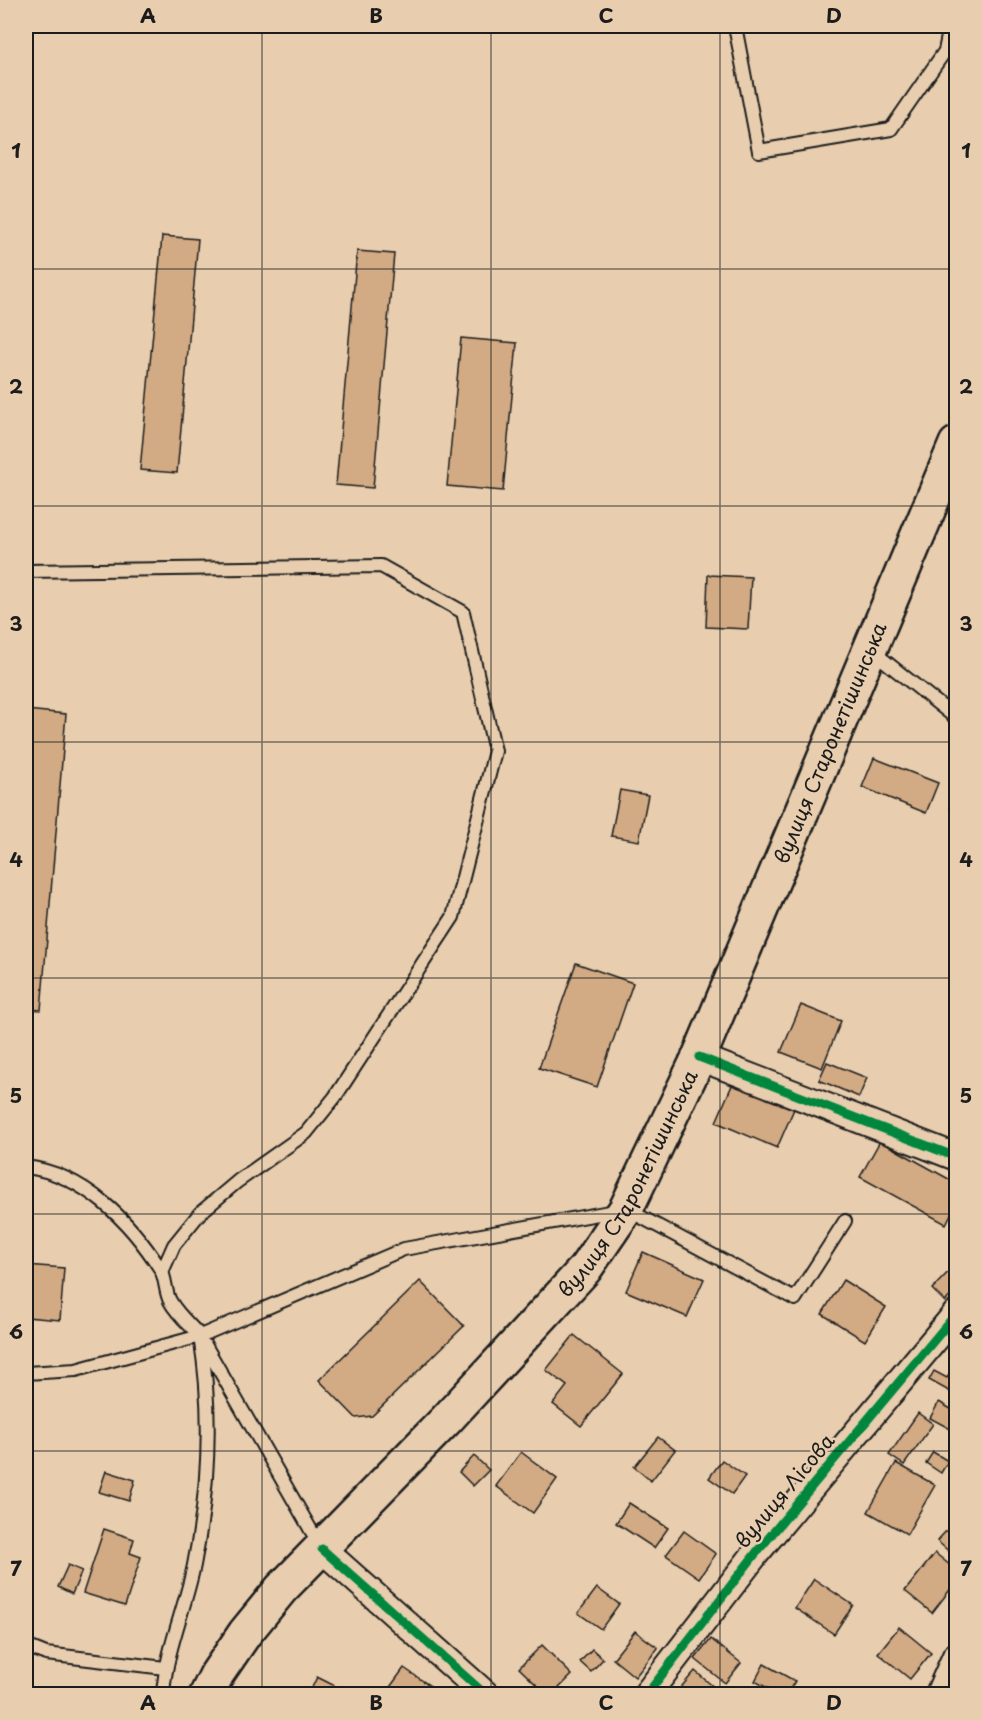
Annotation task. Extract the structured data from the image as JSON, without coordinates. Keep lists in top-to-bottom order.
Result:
{
  "streets": {
    "main road": ["вулиця Старонетішинська"],
    "street": ["вулиця Лісова"]
  },
  "grid": {
    "columns": [
      "A",
      "B",
      "C",
      "D"
    ],
    "rows": [
      "1",
      "2",
      "3",
      "4",
      "5",
      "6",
      "7"
    ]
  }
}
